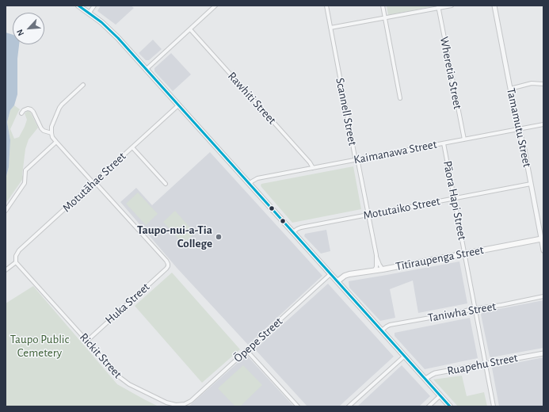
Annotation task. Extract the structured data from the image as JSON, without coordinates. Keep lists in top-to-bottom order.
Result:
{
  "streets": {
    "main road": ["Tītīraupenga Street"],
    "street": [
      "Wheretia Street",
      "Rawhiti Street",
      "Scannell Street",
      "Tamamutu Street",
      "Kaimanawa Street",
      "Motutāhae Street",
      "Pāora Hapi Street",
      "Motutaiko Street",
      "Huka Street",
      "Taniwha Street",
      "Ōpepe Street",
      "Rickit Street",
      "Ruapehu Street"
    ]
  },
  "crossings": [
    ["Wheretia Street", "Kaimanawa Street"],
    ["Rawhiti Street", "Kaimanawa Street"],
    ["Scannell Street", "Kaimanawa Street"],
    ["Scannell Street", "Motutaiko Street"],
    ["Scannell Street", "Tītīraupenga Street"],
    ["Tamamutu Street", "Kaimanawa Street"],
    ["Tamamutu Street", "Motutaiko Street"],
    ["Tamamutu Street", "Tītīraupenga Street"],
    ["Kaimanawa Street", "Pāora Hapi Street"],
    ["Motutāhae Street", "Huka Street"],
    ["Motutāhae Street", "Rickit Street"],
    ["Pāora Hapi Street", "Motutaiko Street"],
    ["Pāora Hapi Street", "Tītīraupenga Street"],
    ["Pāora Hapi Street", "Taniwha Street"],
    ["Pāora Hapi Street", "Ruapehu Street"],
    ["Huka Street", "Rickit Street"],
    ["Ōpepe Street", "Rickit Street"]
  ],
  "parks": ["Taupo Public Cemetery"],
  "places": ["Taupo-nui-a-Tia College"],
  "north": "bottom left"
}
